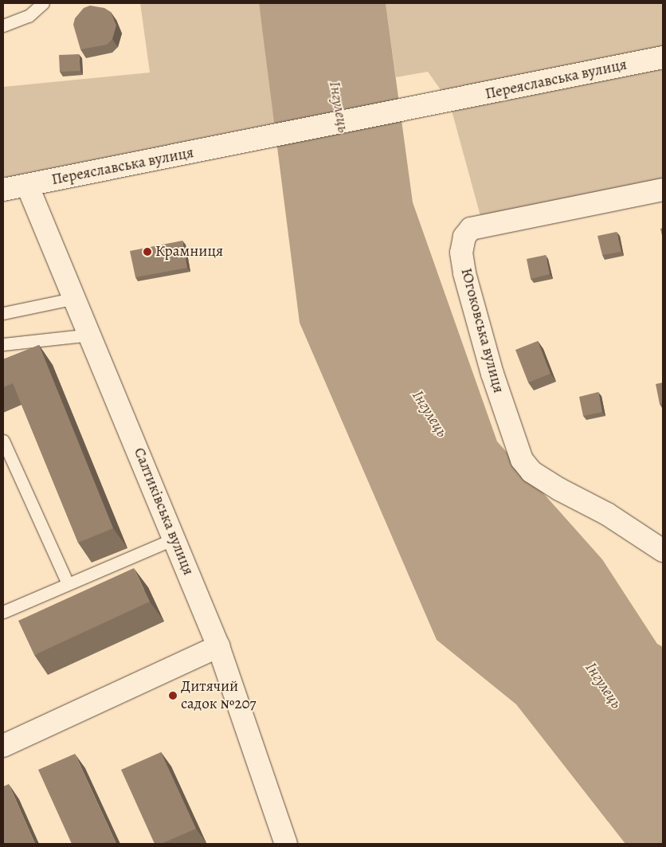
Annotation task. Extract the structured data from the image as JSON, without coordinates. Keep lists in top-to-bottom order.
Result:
{
  "streets": {
    "street": ["Переяславська вулиця", "Югоковська вулиця", "Салтиківська вулиця"]
  },
  "crossings": [
    ["Переяславська вулиця", "Салтиківська вулиця"]
  ],
  "water": ["Інгулець"],
  "places": ["Крамниця", "Дитячий садок №207"]
}
